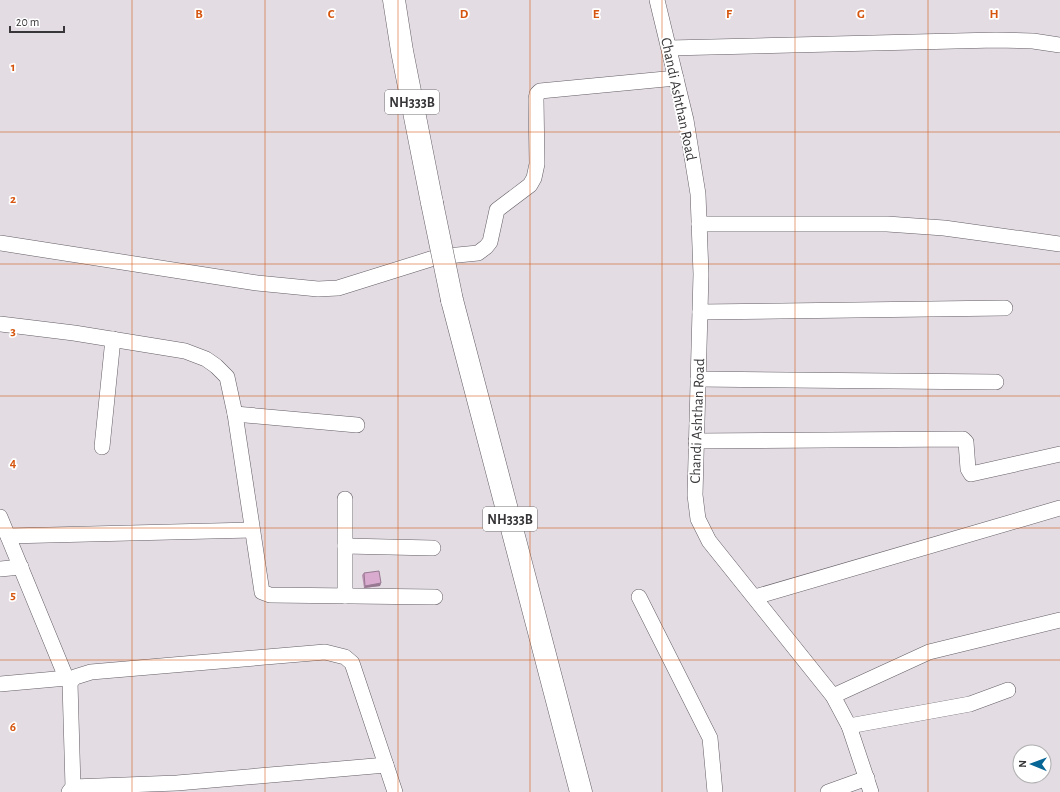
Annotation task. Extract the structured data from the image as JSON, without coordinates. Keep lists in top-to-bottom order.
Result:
{
  "streets": {
    "highway": ["NH333B"],
    "street": ["Chandi Ashthan Road"]
  },
  "scale_bar": "20 m",
  "north": "left",
  "grid": {
    "columns": [
      "B",
      "C",
      "D",
      "E",
      "F",
      "G",
      "H"
    ],
    "rows": [
      "1",
      "2",
      "3",
      "4",
      "5",
      "6"
    ]
  }
}
